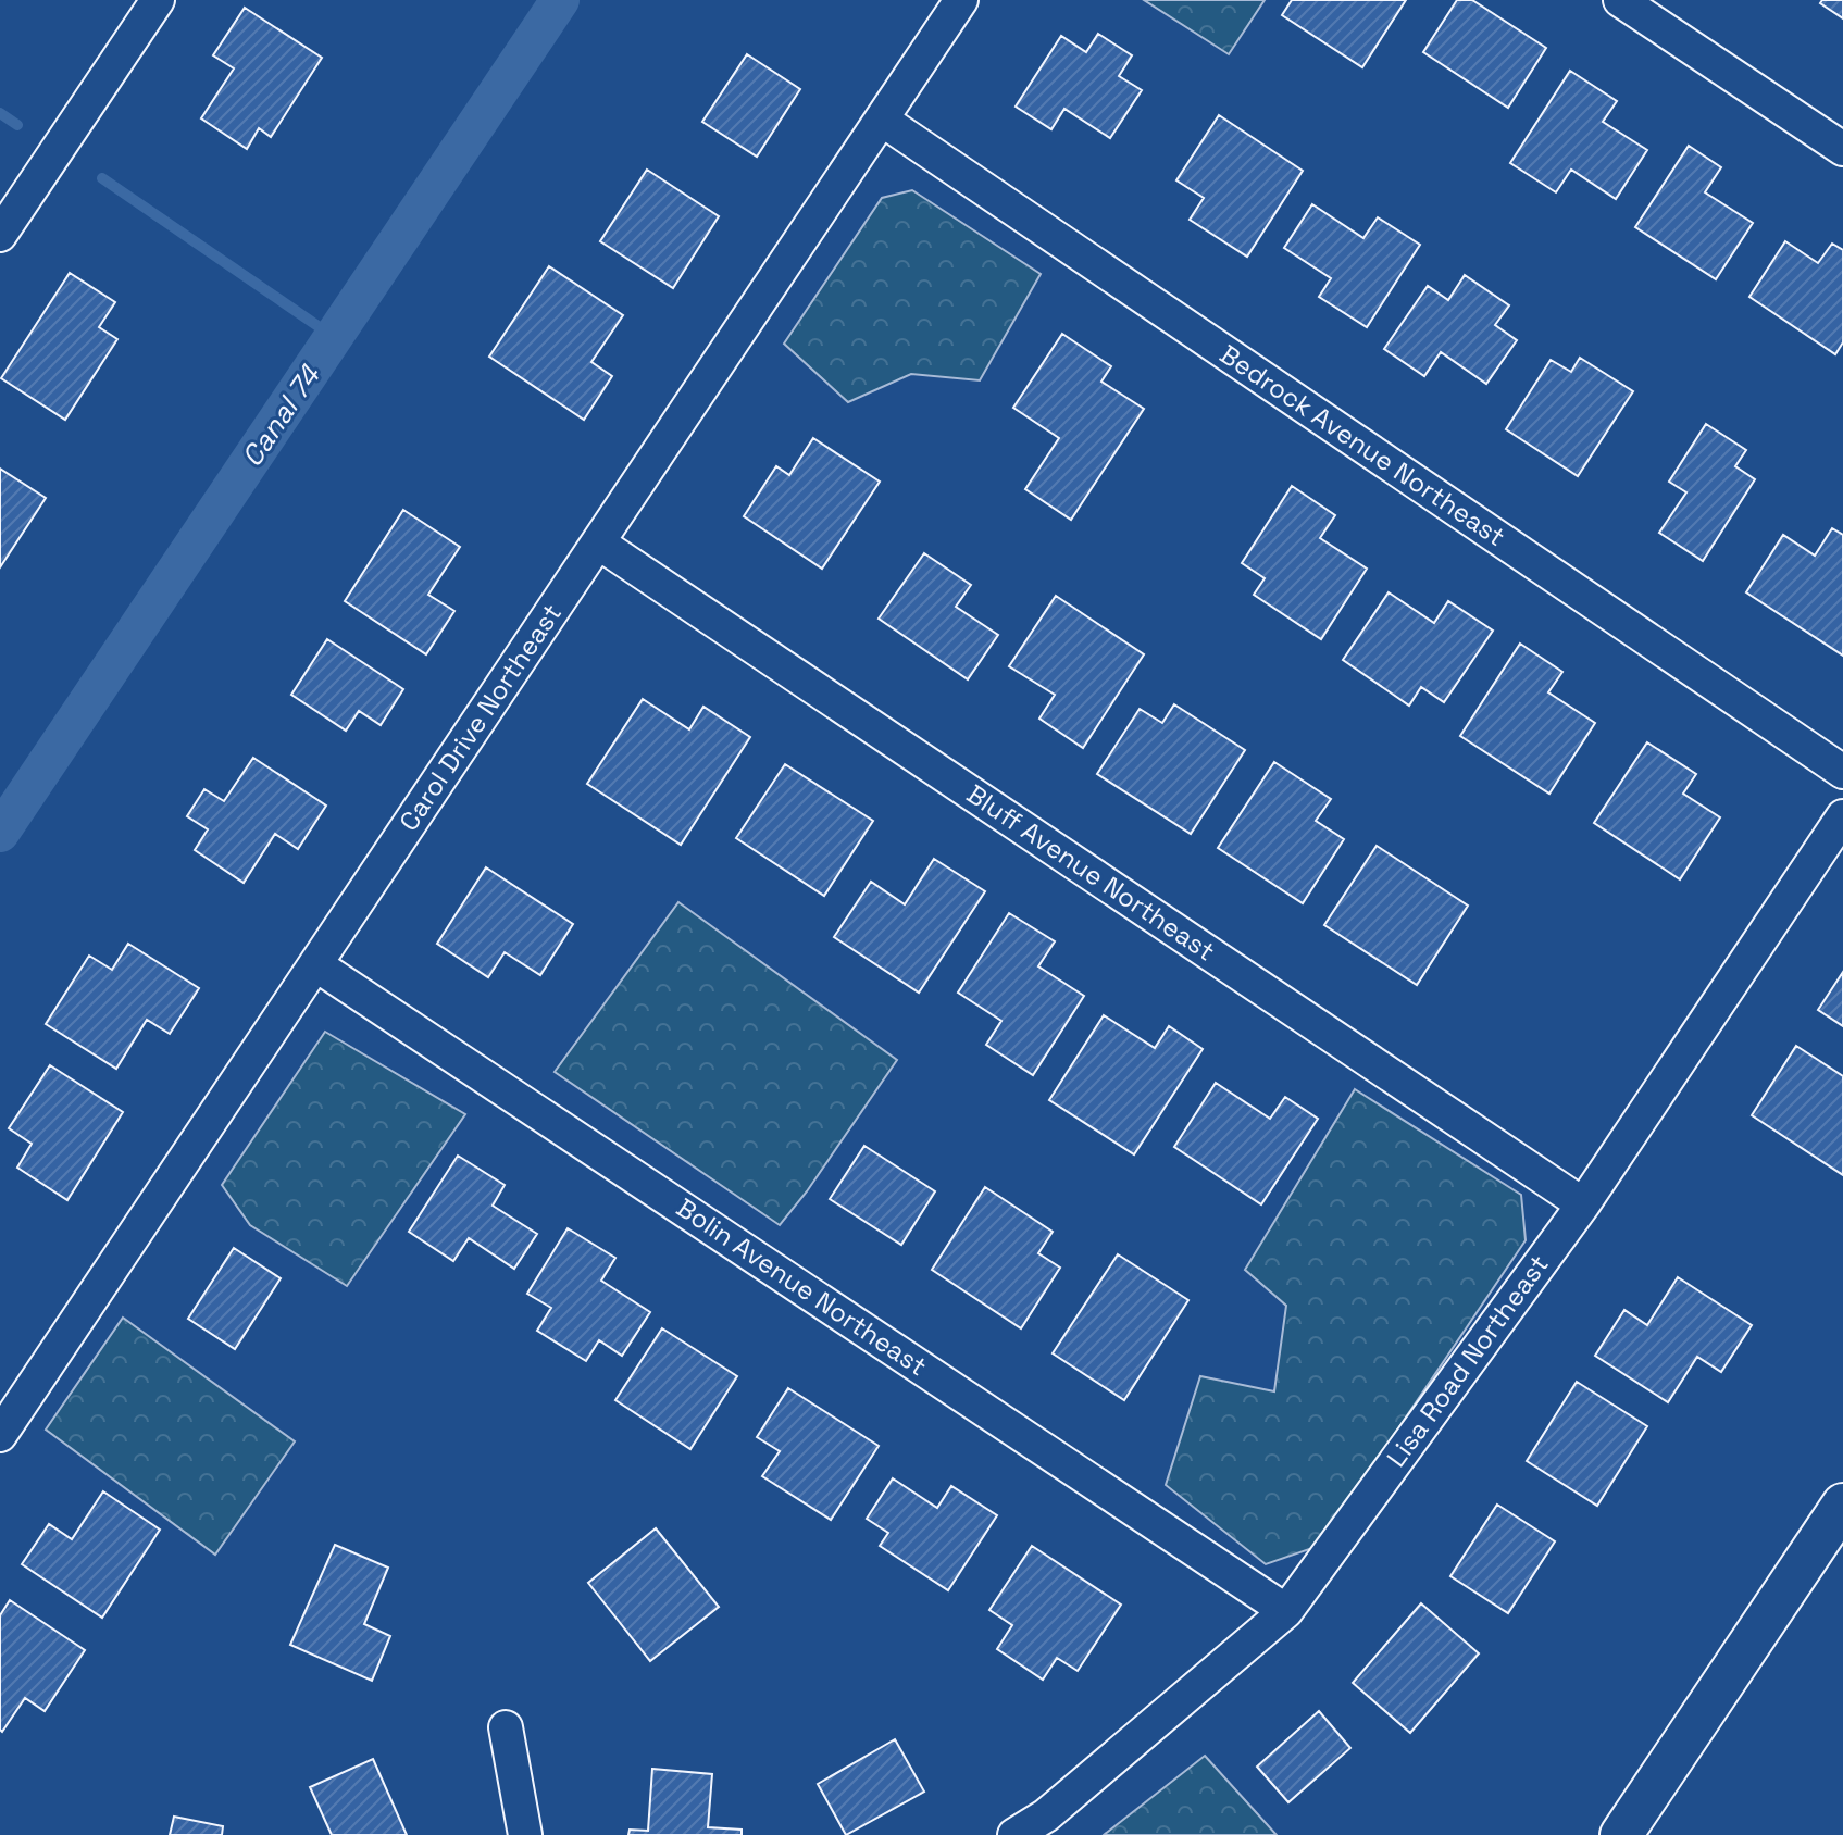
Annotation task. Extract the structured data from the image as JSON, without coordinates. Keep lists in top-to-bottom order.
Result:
{
  "streets": {
    "street": [
      "Bedrock Avenue Northeast",
      "Carol Drive Northeast",
      "Bluff Avenue Northeast",
      "Bolin Avenue Northeast",
      "Lisa Road Northeast"
    ]
  },
  "crossings": [
    ["Bedrock Avenue Northeast", "Carol Drive Northeast"],
    ["Carol Drive Northeast", "Bluff Avenue Northeast"],
    ["Carol Drive Northeast", "Bolin Avenue Northeast"],
    ["Bluff Avenue Northeast", "Lisa Road Northeast"],
    ["Bolin Avenue Northeast", "Lisa Road Northeast"]
  ],
  "water": ["Canal 74"]
}
